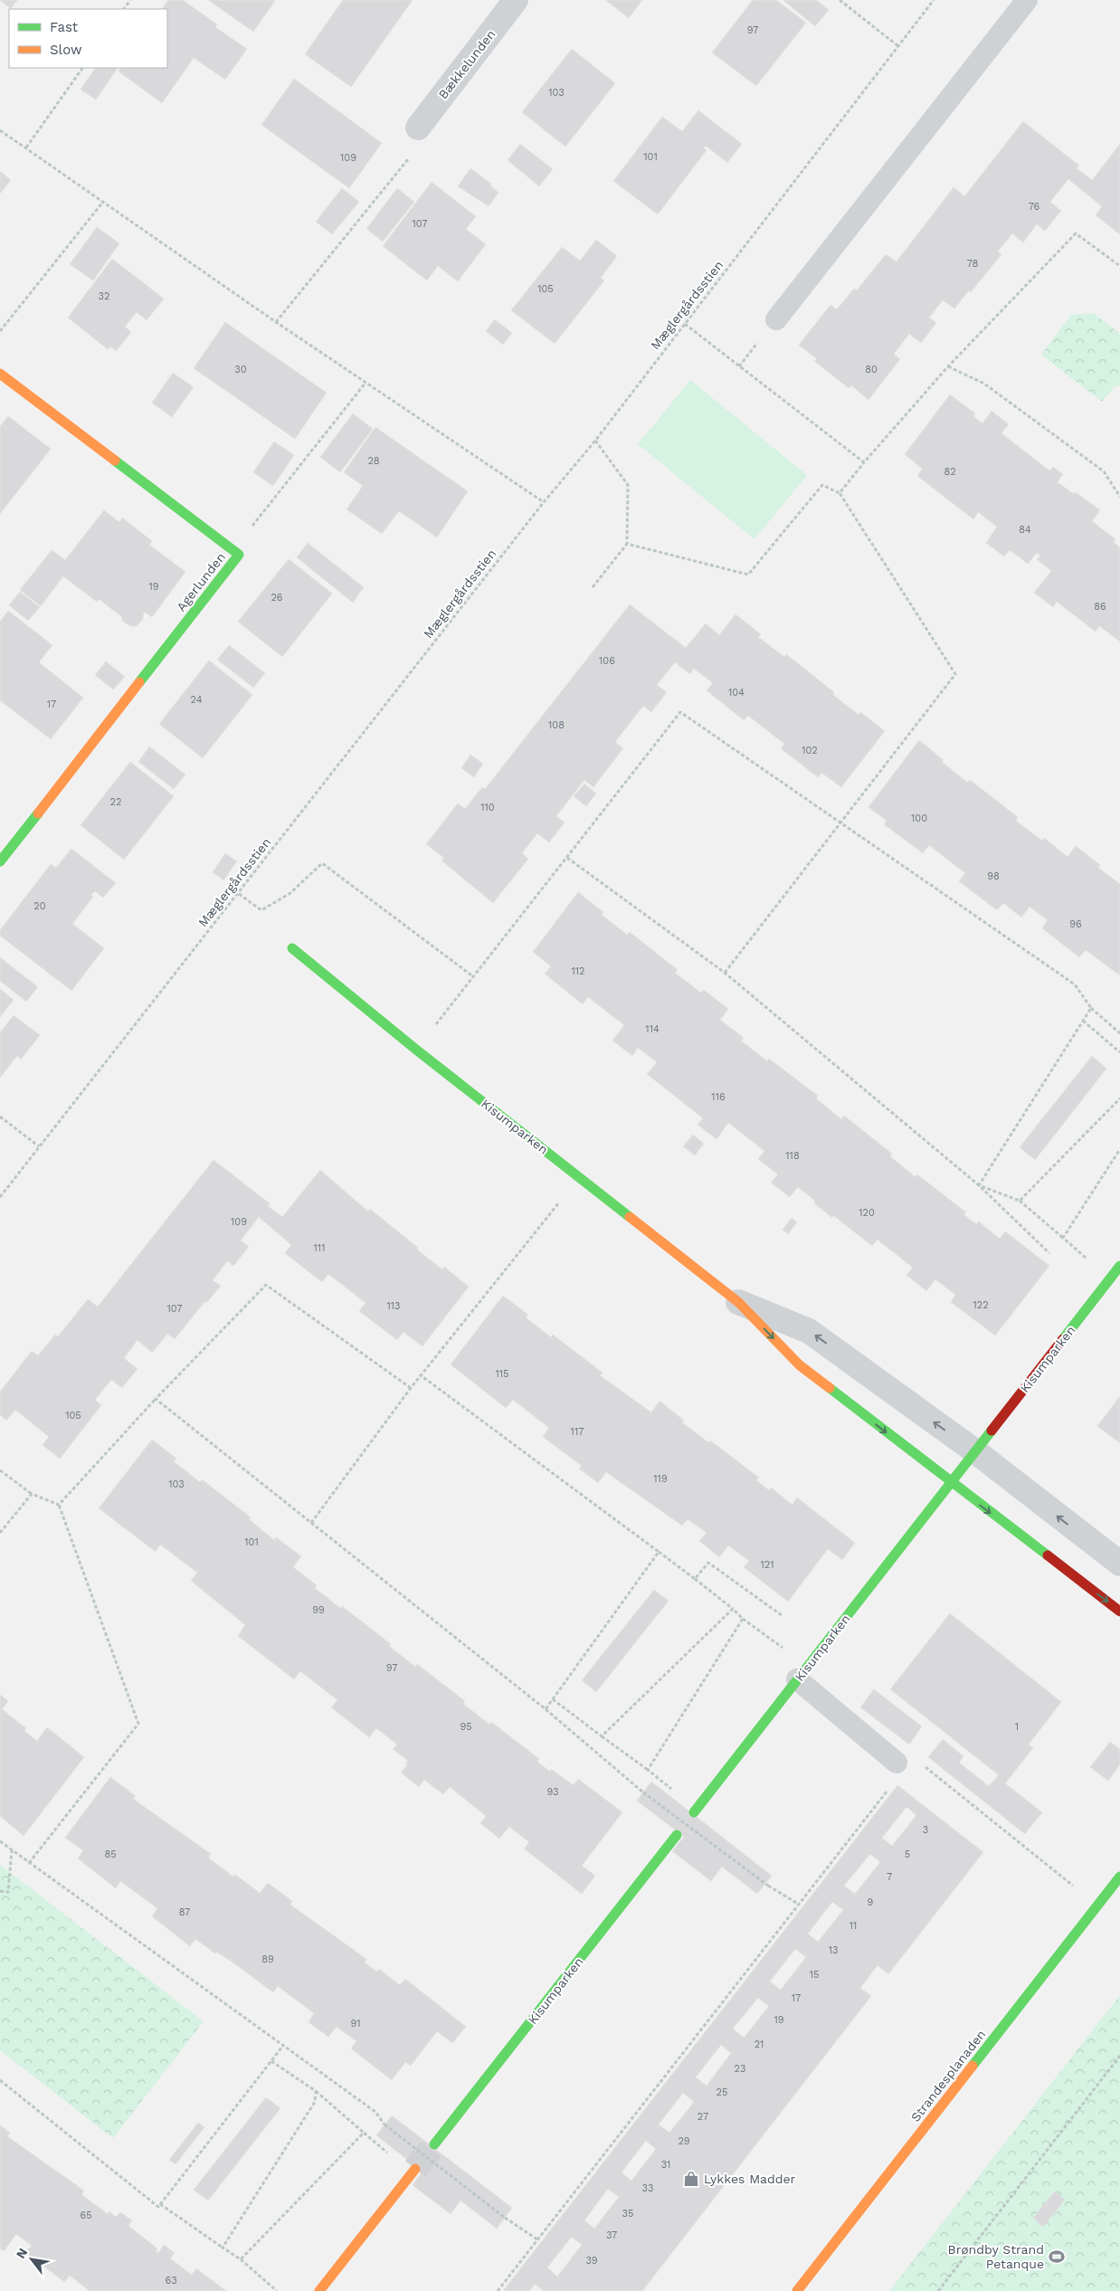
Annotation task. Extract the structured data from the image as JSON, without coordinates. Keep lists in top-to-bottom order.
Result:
{
  "streets": {
    "street": [
      "Bækkelunden",
      "Agerlunden",
      "Kisumparken",
      "Strandesplanaden"
    ],
    "path": ["Mæglergårdsstien"]
  },
  "places": {
    "shop": ["Lykkes Madder"],
    "sports": ["Brøndby Strand Petanque"]
  },
  "house_numbers": [
    "97",
    "103",
    "101",
    "109",
    "76",
    "107",
    "78",
    "105",
    "32",
    "30",
    "80",
    "28",
    "82",
    "84",
    "19",
    "26",
    "86",
    "106",
    "104",
    "24",
    "17",
    "108",
    "102",
    "22",
    "110",
    "100",
    "98",
    "20",
    "96",
    "112",
    "114",
    "116",
    "118",
    "120",
    "109",
    "111",
    "122",
    "113",
    "107",
    "115",
    "105",
    "117",
    "119",
    "103",
    "101",
    "121",
    "99",
    "97",
    "95",
    "1",
    "93",
    "3",
    "85",
    "5",
    "7",
    "9",
    "87",
    "11",
    "13",
    "89",
    "15",
    "17",
    "19",
    "91",
    "21",
    "23",
    "25",
    "27",
    "29",
    "31",
    "33",
    "35",
    "65",
    "37",
    "39",
    "63"
  ],
  "legend": ["Fast", "Slow"],
  "north": "top left"
}
